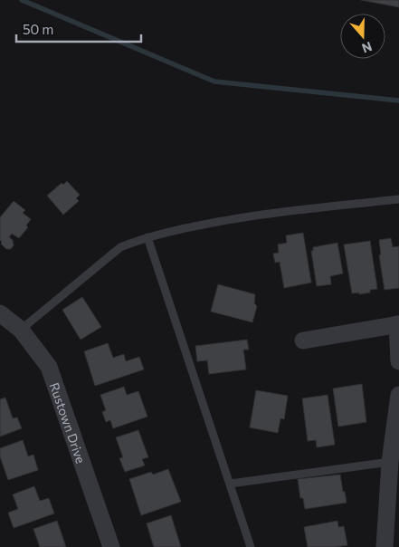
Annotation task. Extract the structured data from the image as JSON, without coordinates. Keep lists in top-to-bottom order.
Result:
{
  "streets": {
    "street": ["Rustown Drive"]
  },
  "scale_bar": "50 m",
  "north": "bottom"
}
